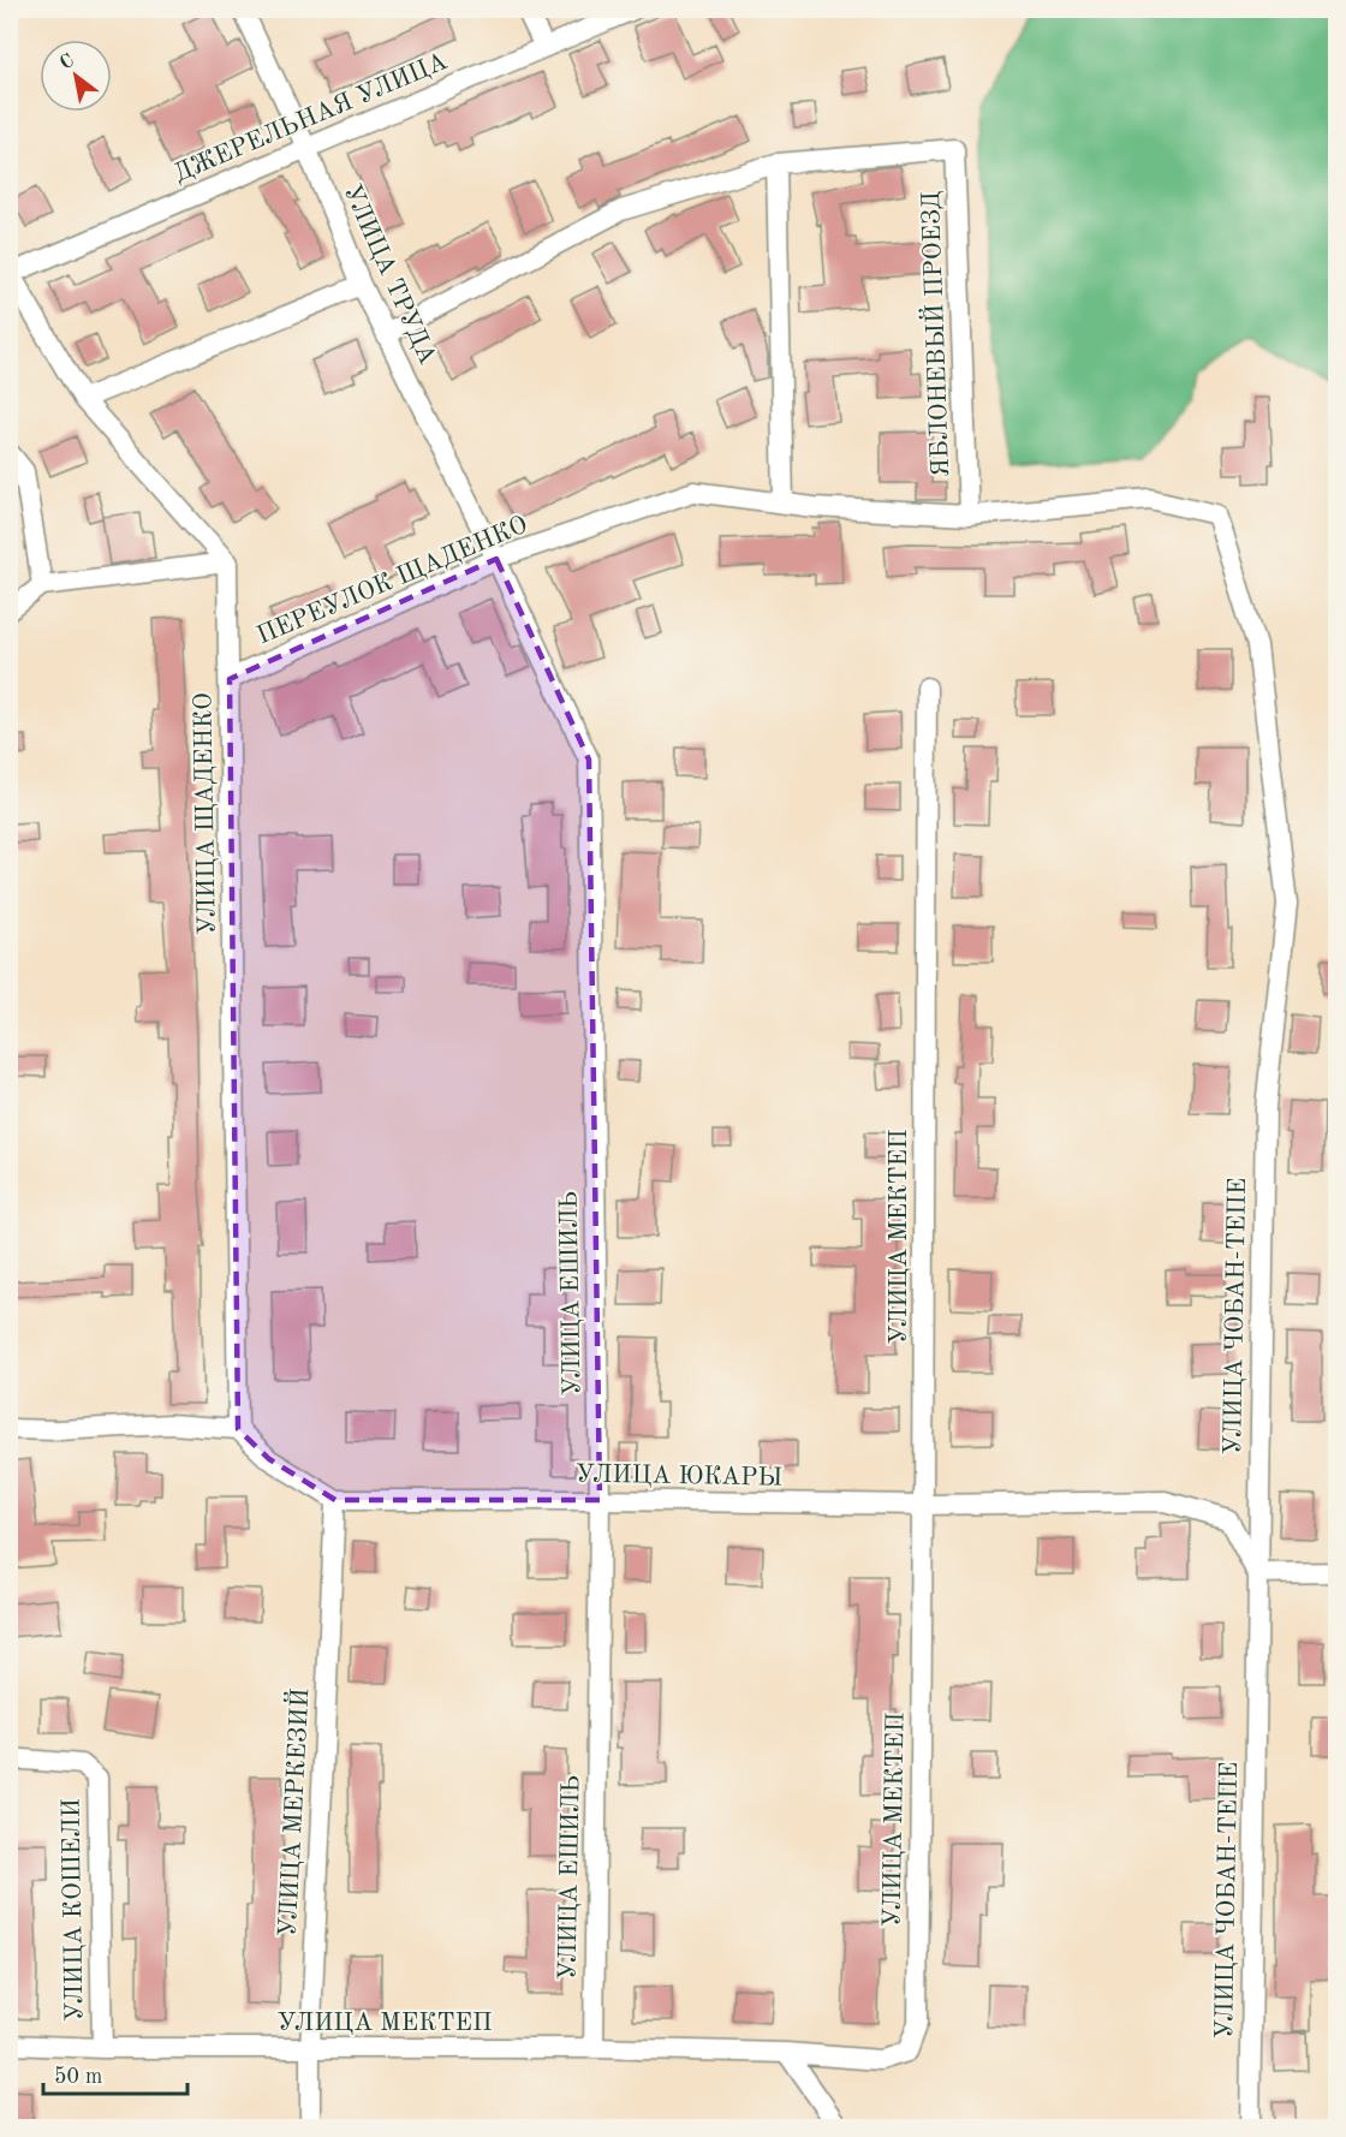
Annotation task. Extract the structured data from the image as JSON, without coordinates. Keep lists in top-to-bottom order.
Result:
{
  "streets": {
    "street": [
      "ДЖЕРЕЛЬНАЯ УЛИЦА",
      "УЛИЦА ТРУДА",
      "ЯБЛОНЕВЫЙ ПРОЕЗД",
      "ПЕРЕУЛОК ЩАДЕНКО",
      "УЛИЦА ЩАДЕНКО",
      "УЛИЦА МЕКТЕП",
      "УЛИЦА ЕШИЛЬ",
      "УЛИЦА ЧОБАН-ТЕПЕ",
      "УЛИЦА ЮКАРЫ",
      "УЛИЦА МЕРКЕЗИЙ",
      "УЛИЦА КОШЕЛИ"
    ]
  },
  "crossings": [
    ["ДЖЕРЕЛЬНАЯ УЛИЦА", "УЛИЦА ТРУДА"],
    ["УЛИЦА ТРУДА", "ПЕРЕУЛОК ЩАДЕНКО"],
    ["УЛИЦА ТРУДА", "УЛИЦА ЕШИЛЬ"],
    ["ЯБЛОНЕВЫЙ ПРОЕЗД", "ПЕРЕУЛОК ЩАДЕНКО"],
    ["ПЕРЕУЛОК ЩАДЕНКО", "УЛИЦА ЩАДЕНКО"],
    ["ПЕРЕУЛОК ЩАДЕНКО", "УЛИЦА ЕШИЛЬ"],
    ["ПЕРЕУЛОК ЩАДЕНКО", "УЛИЦА ЧОБАН-ТЕПЕ"],
    ["УЛИЦА МЕКТЕП", "УЛИЦА ЕШИЛЬ"],
    ["УЛИЦА МЕКТЕП", "УЛИЦА ЮКАРЫ"],
    ["УЛИЦА МЕКТЕП", "УЛИЦА МЕРКЕЗИЙ"],
    ["УЛИЦА МЕКТЕП", "УЛИЦА КОШЕЛИ"],
    ["УЛИЦА ЕШИЛЬ", "УЛИЦА ЮКАРЫ"],
    ["УЛИЦА ЧОБАН-ТЕПЕ", "УЛИЦА ЮКАРЫ"],
    ["УЛИЦА ЮКАРЫ", "УЛИЦА МЕРКЕЗИЙ"]
  ],
  "scale_bar": "50 m",
  "north": "top left"
}
